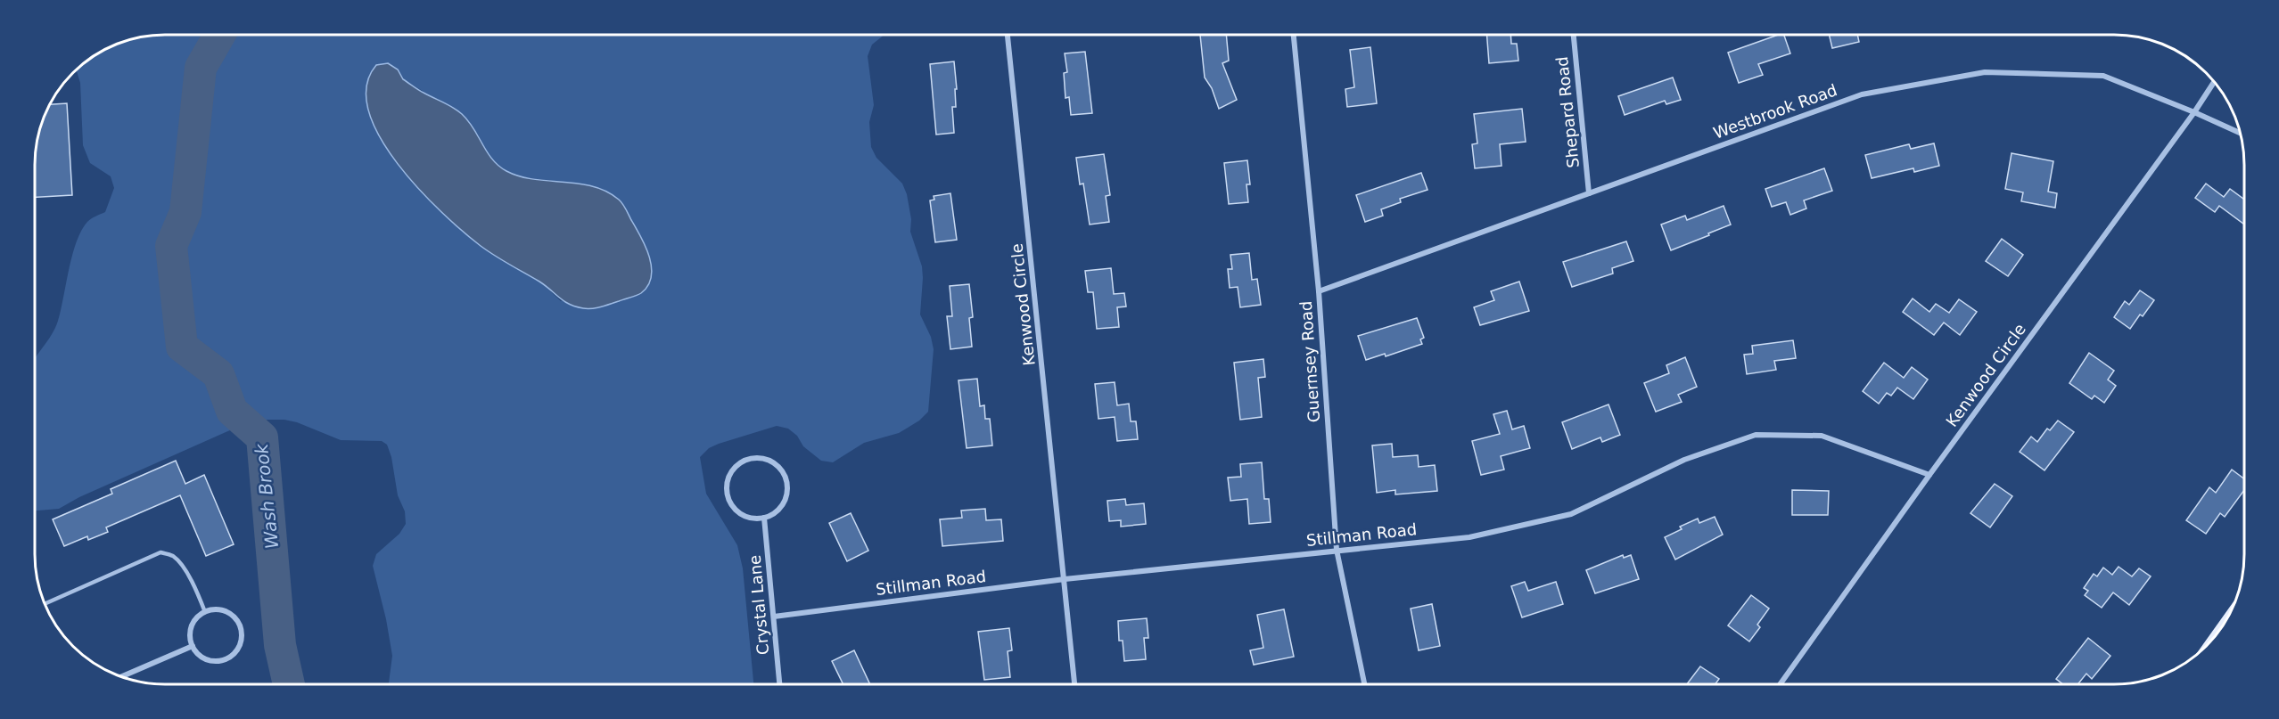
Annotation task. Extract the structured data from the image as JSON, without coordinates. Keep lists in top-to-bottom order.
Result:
{
  "streets": {
    "street": [
      "Westbrook Road",
      "Shepard Road",
      "Kenwood Circle",
      "Guernsey Road",
      "Stillman Road",
      "Crystal Lane"
    ]
  },
  "crossings": [
    ["Westbrook Road", "Shepard Road"],
    ["Westbrook Road", "Kenwood Circle"],
    ["Westbrook Road", "Guernsey Road"],
    ["Kenwood Circle", "Stillman Road"],
    ["Guernsey Road", "Stillman Road"],
    ["Stillman Road", "Crystal Lane"]
  ],
  "water": ["Wash Brook"]
}
